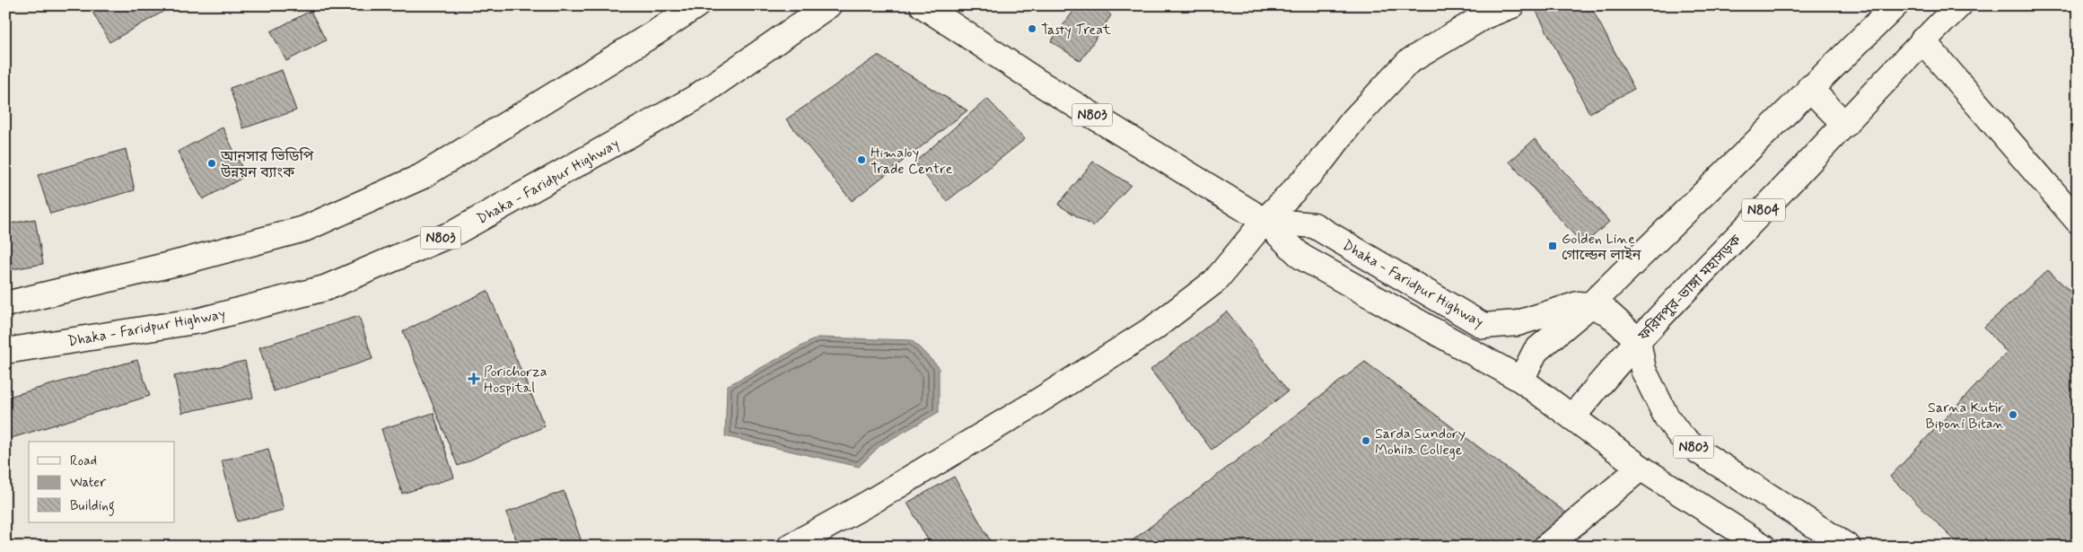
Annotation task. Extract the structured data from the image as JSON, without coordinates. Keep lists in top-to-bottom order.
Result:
{
  "streets": {
    "main road": [
      "N803",
      "Dhaka - Faridpur Highway",
      "N804",
      "ফরিদপুর-ভাঙ্গা মহাসড়ক"
    ]
  },
  "crossings": [
    ["N803", "Dhaka - Faridpur Highway"],
    ["N803", "ফরিদপুর-ভাঙ্গা মহাসড়ক"]
  ],
  "places": {
    "other": [
      "Tasty Treat",
      "Himaloy Trade Centre",
      "আনসার ভিডিপি উন্নয়ন ব্যাংক",
      "Sarna Kutir Biponi Bitan",
      "Sarda Sundory Mohila College"
    ],
    "transit": ["Golden Line গোল্ডেন লাইন"],
    "health": ["Porichorza Hospital"]
  },
  "legend": ["Road", "Water", "Building"]
}
